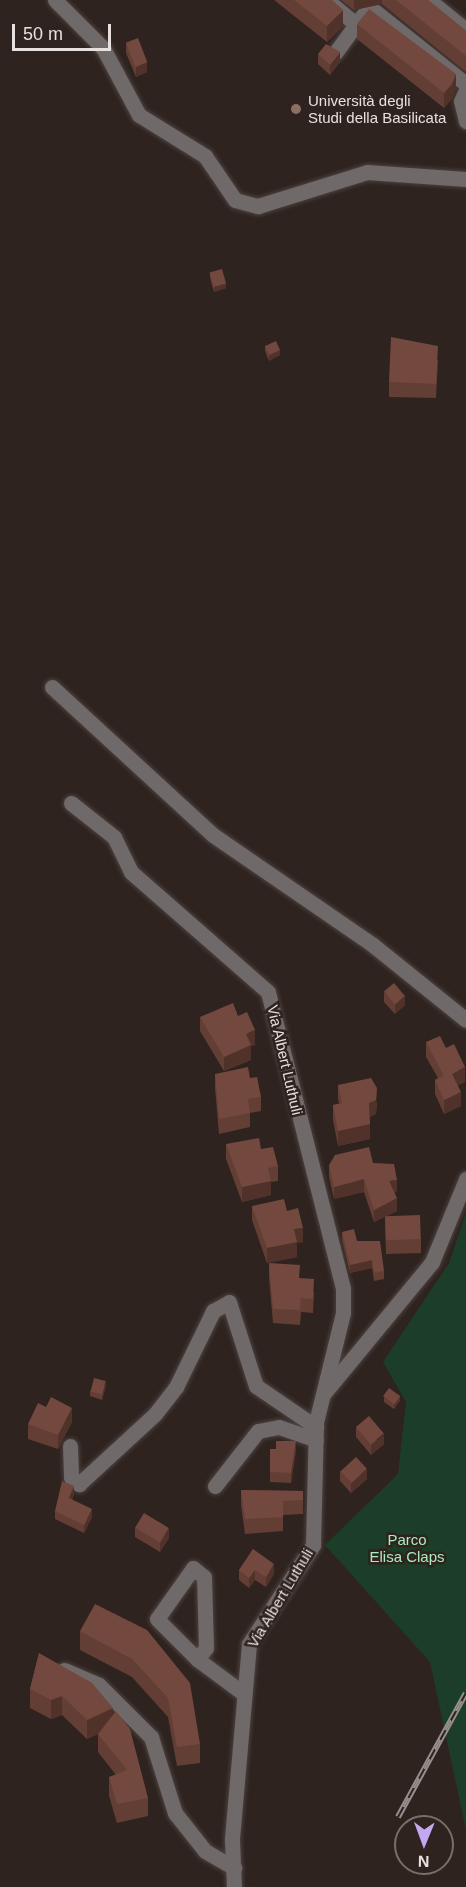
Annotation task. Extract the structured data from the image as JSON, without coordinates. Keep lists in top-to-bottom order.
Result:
{
  "streets": {
    "street": ["Via Albert Luthuli"]
  },
  "parks": ["Parco Elisa Claps"],
  "places": ["Università degli Studi della Basilicata"],
  "scale_bar": "50 m",
  "north": "bottom"
}
